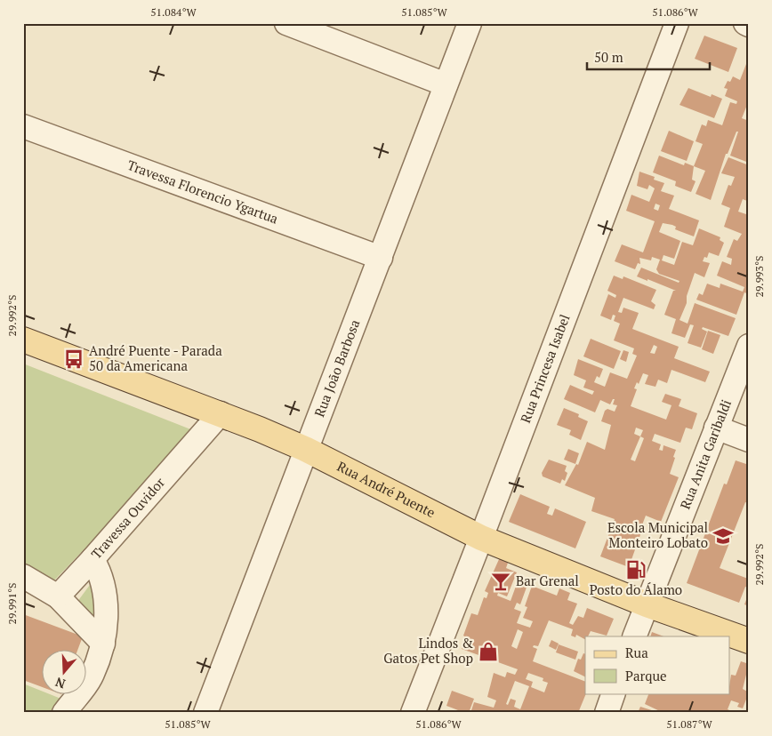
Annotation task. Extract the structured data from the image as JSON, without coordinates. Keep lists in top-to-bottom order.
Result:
{
  "streets": {
    "main road": ["Rua André Puente"],
    "street": [
      "Travessa Florencio Ygartua",
      "Rua João Barbosa",
      "Rua Princesa Isabel",
      "Rua Anita Garibaldi",
      "Travessa Ouvidor"
    ]
  },
  "crossings": [
    ["Travessa Florencio Ygartua", "Rua João Barbosa"],
    ["Rua João Barbosa", "Rua André Puente"],
    ["Rua Princesa Isabel", "Rua André Puente"],
    ["Rua Anita Garibaldi", "Rua André Puente"],
    ["Rua André Puente", "Travessa Ouvidor"]
  ],
  "places": {
    "bus stop": ["André Puente - Parada 50 da Americana"],
    "school or university": ["Escola Municipal Monteiro Lobato"],
    "fuel station": ["Posto do Álamo"],
    "bar": ["Bar Grenal"],
    "shop": ["Lindos & Gatos Pet Shop"]
  },
  "legend": ["Rua", "Parque"],
  "scale_bar": "50 m",
  "north": "bottom",
  "coordinates": [
    "51.084°W",
    "51.085°W",
    "51.086°W",
    "29.993°S",
    "29.992°S",
    "29.991°S",
    "51.087°W"
  ]
}
